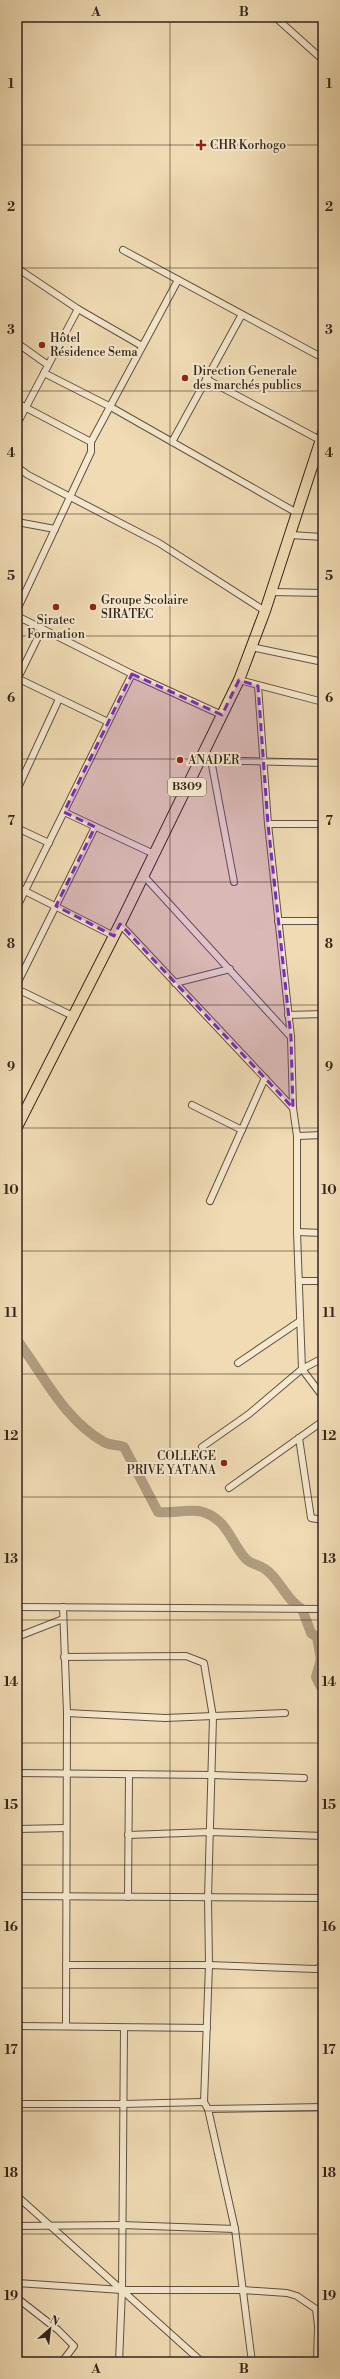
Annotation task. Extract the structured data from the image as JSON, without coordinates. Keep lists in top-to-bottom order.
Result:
{
  "streets": {
    "main road": ["B309"]
  },
  "places": {
    "health": ["CHR Korhogo"],
    "other": [
      "Hôtel Résidence Sema",
      "Direction Generale des marchés publics",
      "Siratec Formation",
      "Groupe Scolaire SIRATEC",
      "ANADER",
      "COLLEGE PRIVE YATANA"
    ]
  },
  "north": "top right",
  "grid": {
    "columns": ["A", "B"],
    "rows": [
      "1",
      "2",
      "3",
      "4",
      "5",
      "6",
      "7",
      "8",
      "9",
      "10",
      "11",
      "12",
      "13",
      "14",
      "15",
      "16",
      "17",
      "18",
      "19"
    ]
  }
}
